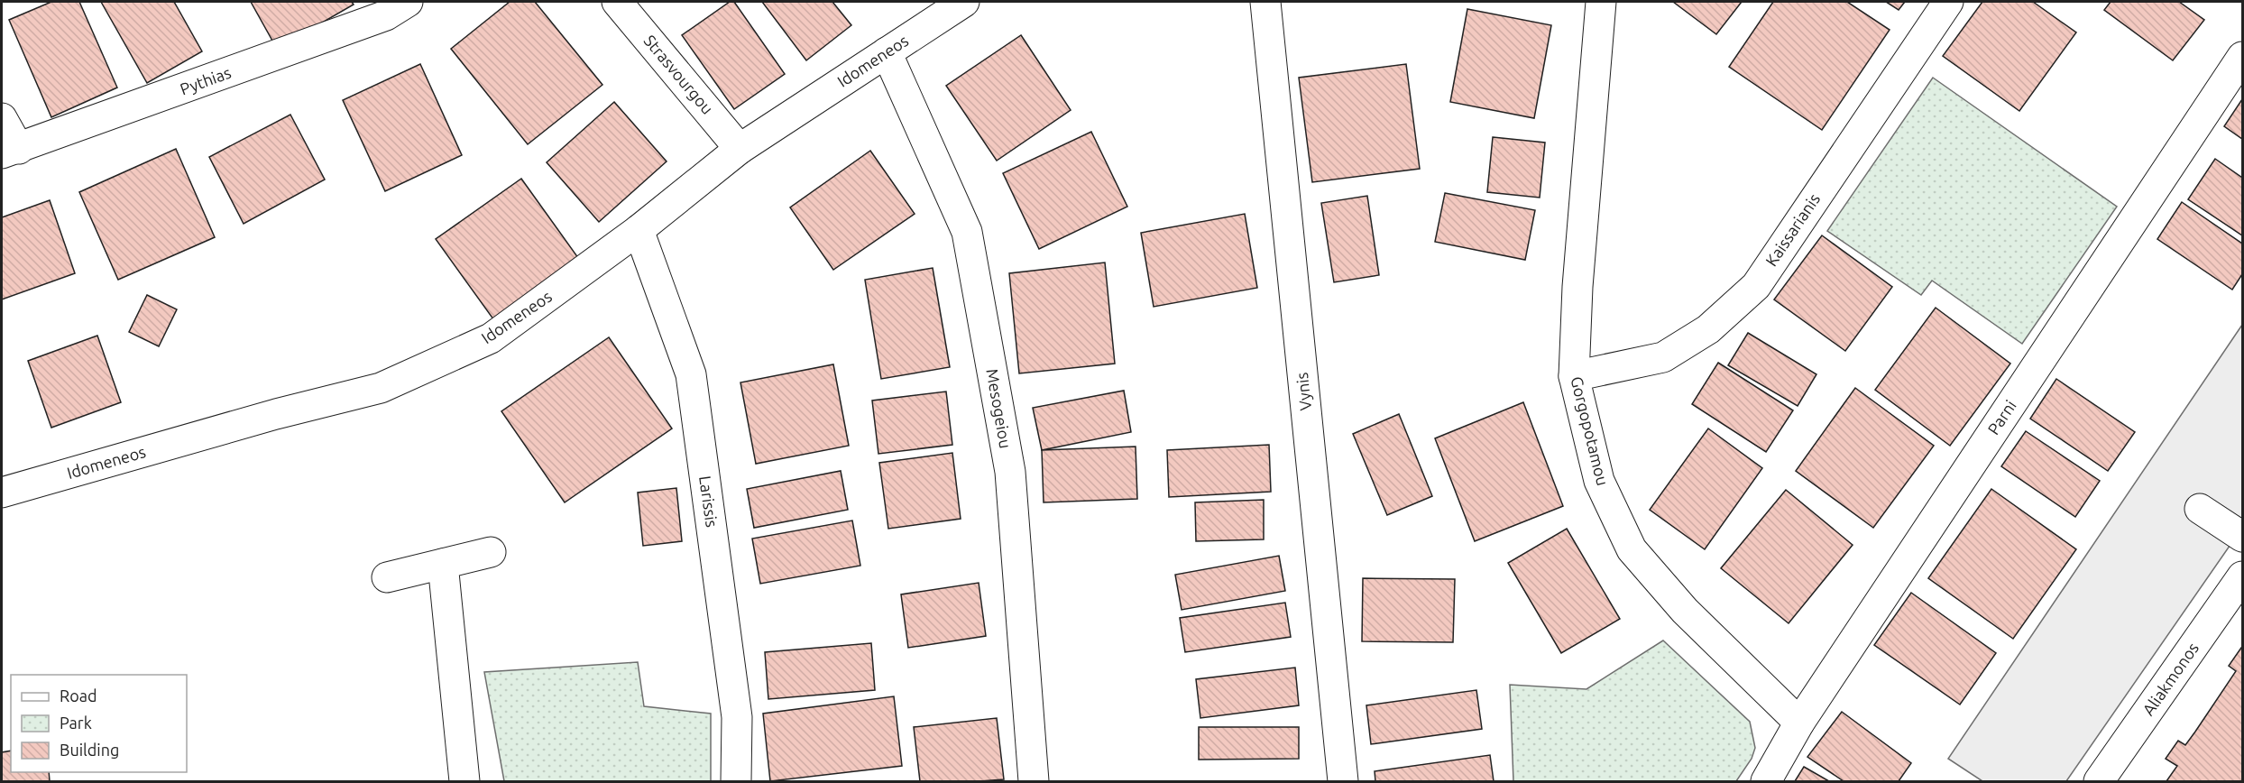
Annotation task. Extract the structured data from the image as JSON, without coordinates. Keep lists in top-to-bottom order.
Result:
{
  "streets": {
    "street": [
      "Idomeneos",
      "Strasvourgou",
      "Pythias",
      "Kaissarianis",
      "Vynis",
      "Mesogeiou",
      "Parni",
      "Gorgopotamou",
      "Larissis",
      "Aliakmonos"
    ]
  },
  "crossings": [
    ["Idomeneos", "Strasvourgou"],
    ["Idomeneos", "Mesogeiou"],
    ["Idomeneos", "Larissis"],
    ["Kaissarianis", "Gorgopotamou"],
    ["Parni", "Gorgopotamou"]
  ],
  "legend": ["Road", "Park", "Building"]
}
